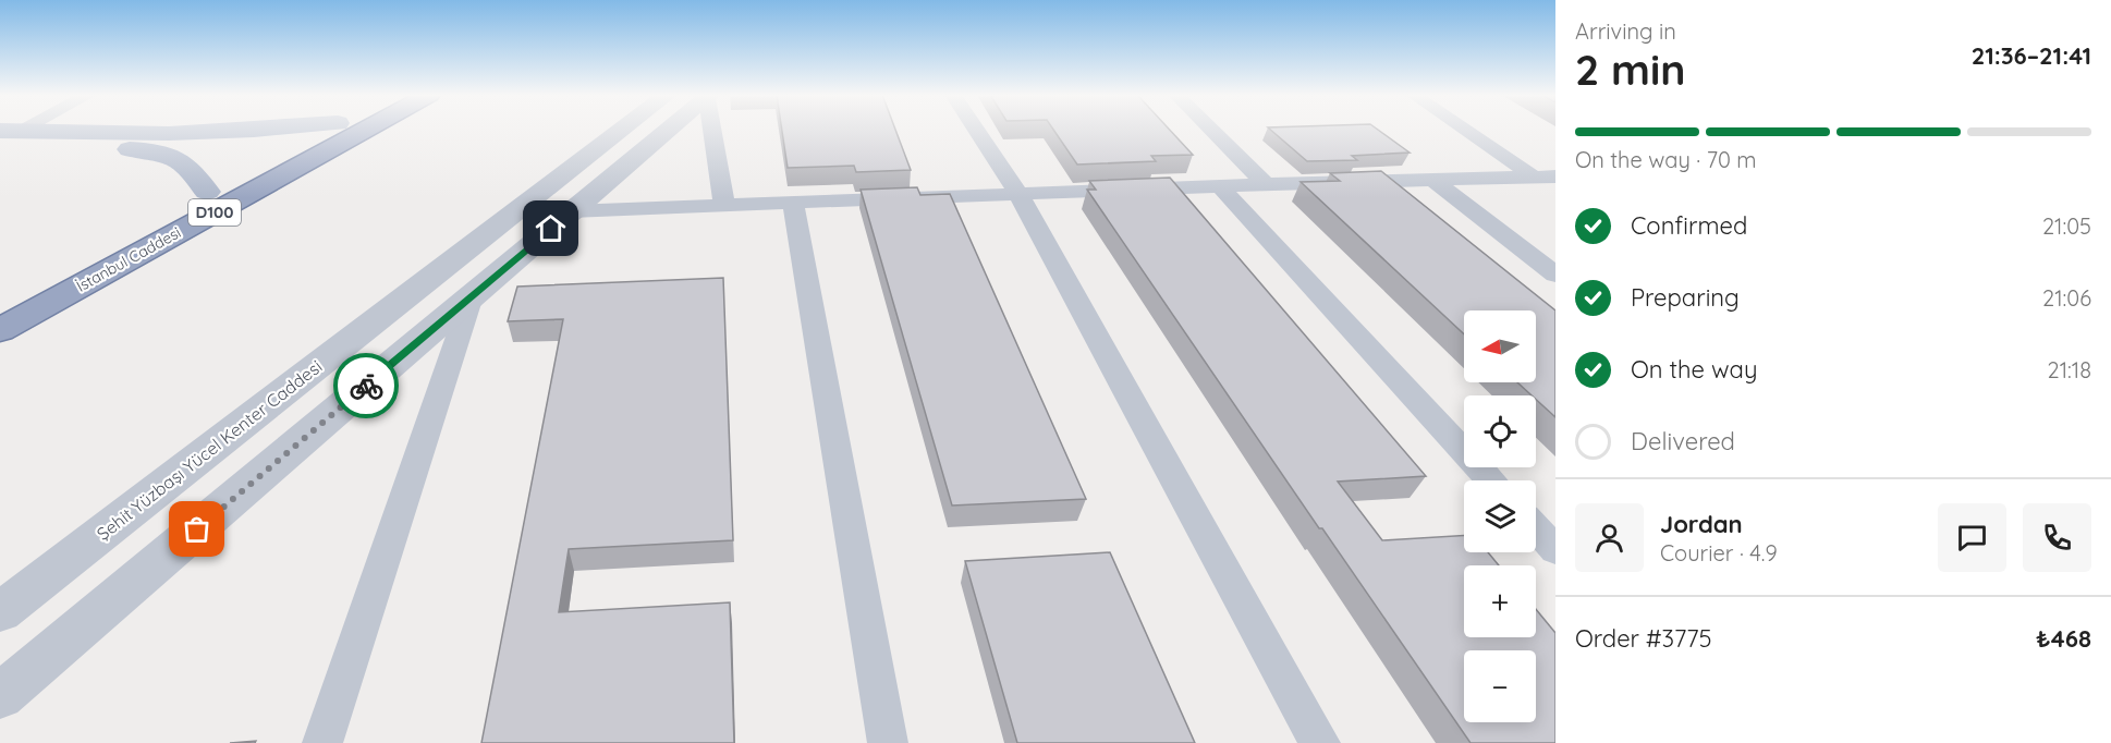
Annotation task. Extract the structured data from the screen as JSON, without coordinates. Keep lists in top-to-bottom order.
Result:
{
  "streets": {
    "highway": ["D100", "İstanbul Caddesi"],
    "street": ["Şehit Yüzbaşı Yücel Kenter Caddesi"]
  },
  "north": "left",
  "page": {
    "heading": ["2 min", "Arriving in", "21:36–21:41"],
    "panel": [
      "Jordan",
      "Courier · 4.9",
      "Order #3775",
      "₺468"
    ],
    "bar": "On the way · 70 m",
    "list": [
      ["Confirmed", "21:05"],
      ["Preparing", "21:06"],
      ["On the way", "21:18"],
      "Delivered"
    ],
    "map_buttons": ["+", "−"]
  }
}
